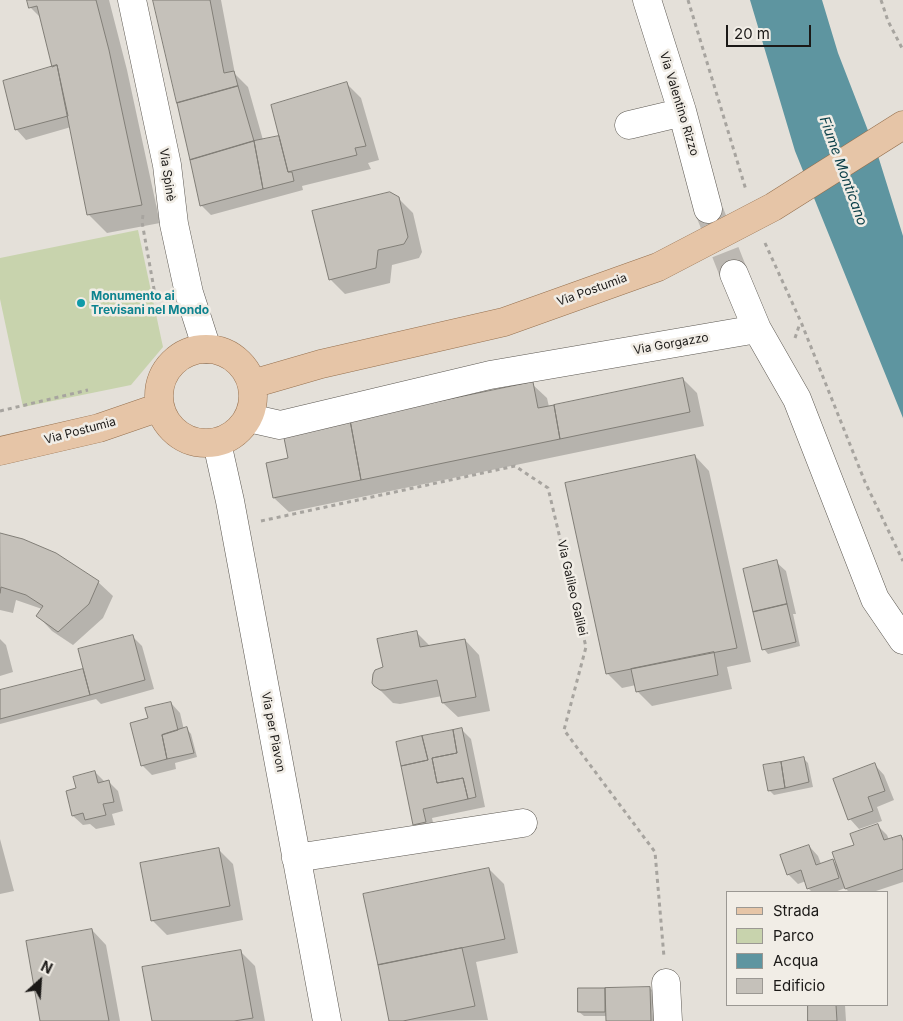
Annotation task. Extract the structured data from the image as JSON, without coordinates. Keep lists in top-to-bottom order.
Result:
{
  "streets": {
    "main road": ["Via Postumia"],
    "street": [
      "Via Valentino Rizzo",
      "Via Spinè",
      "Via Gorgazzo",
      "Via per Piavon"
    ],
    "path": ["Via Galileo Galilei"]
  },
  "crossings": [
    ["Via Spinè", "Via Postumia"],
    ["Via Spinè", "Via Gorgazzo"],
    ["Via Spinè", "Via per Piavon"],
    ["Via Postumia", "Via Gorgazzo"],
    ["Via Postumia", "Via per Piavon"],
    ["Via Gorgazzo", "Via per Piavon"]
  ],
  "water": ["Fiume Monticano"],
  "places": ["Monumento ai Trevisani nel Mondo"],
  "legend": [
    "Strada",
    "Parco",
    "Acqua",
    "Edificio"
  ],
  "scale_bar": "20 m",
  "north": "top right"
}
